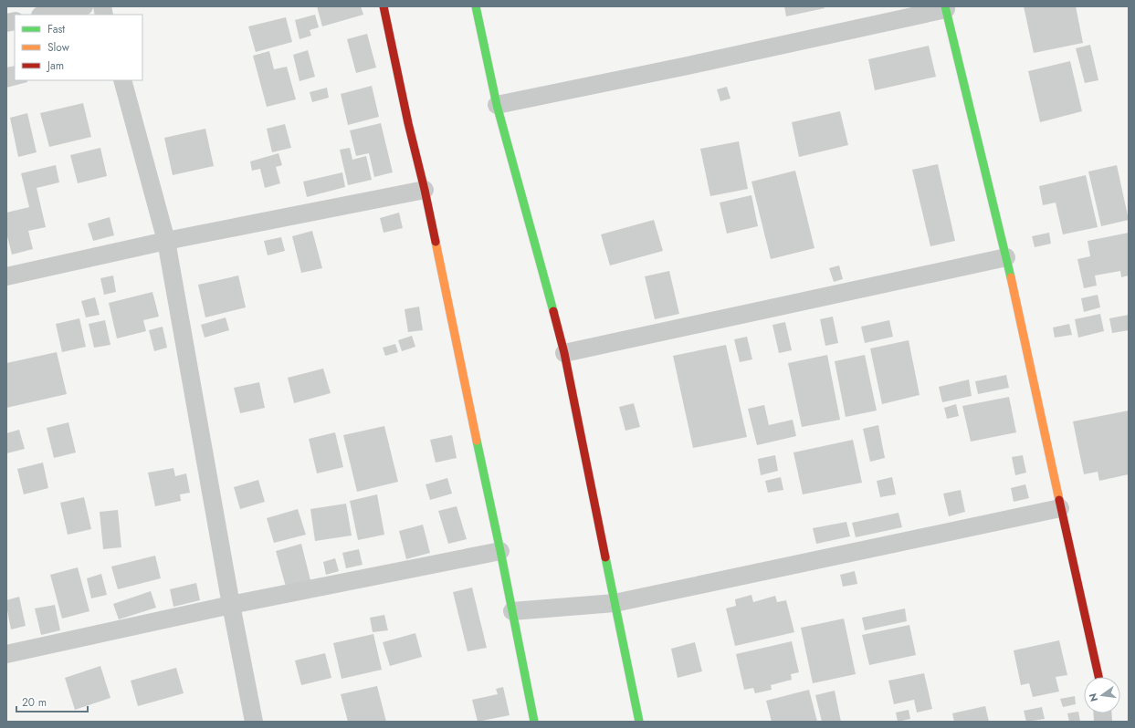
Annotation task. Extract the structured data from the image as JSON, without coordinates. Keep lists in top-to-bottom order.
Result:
{
  "legend": ["Fast", "Slow", "Jam"],
  "scale_bar": "20 m",
  "north": "left"
}
